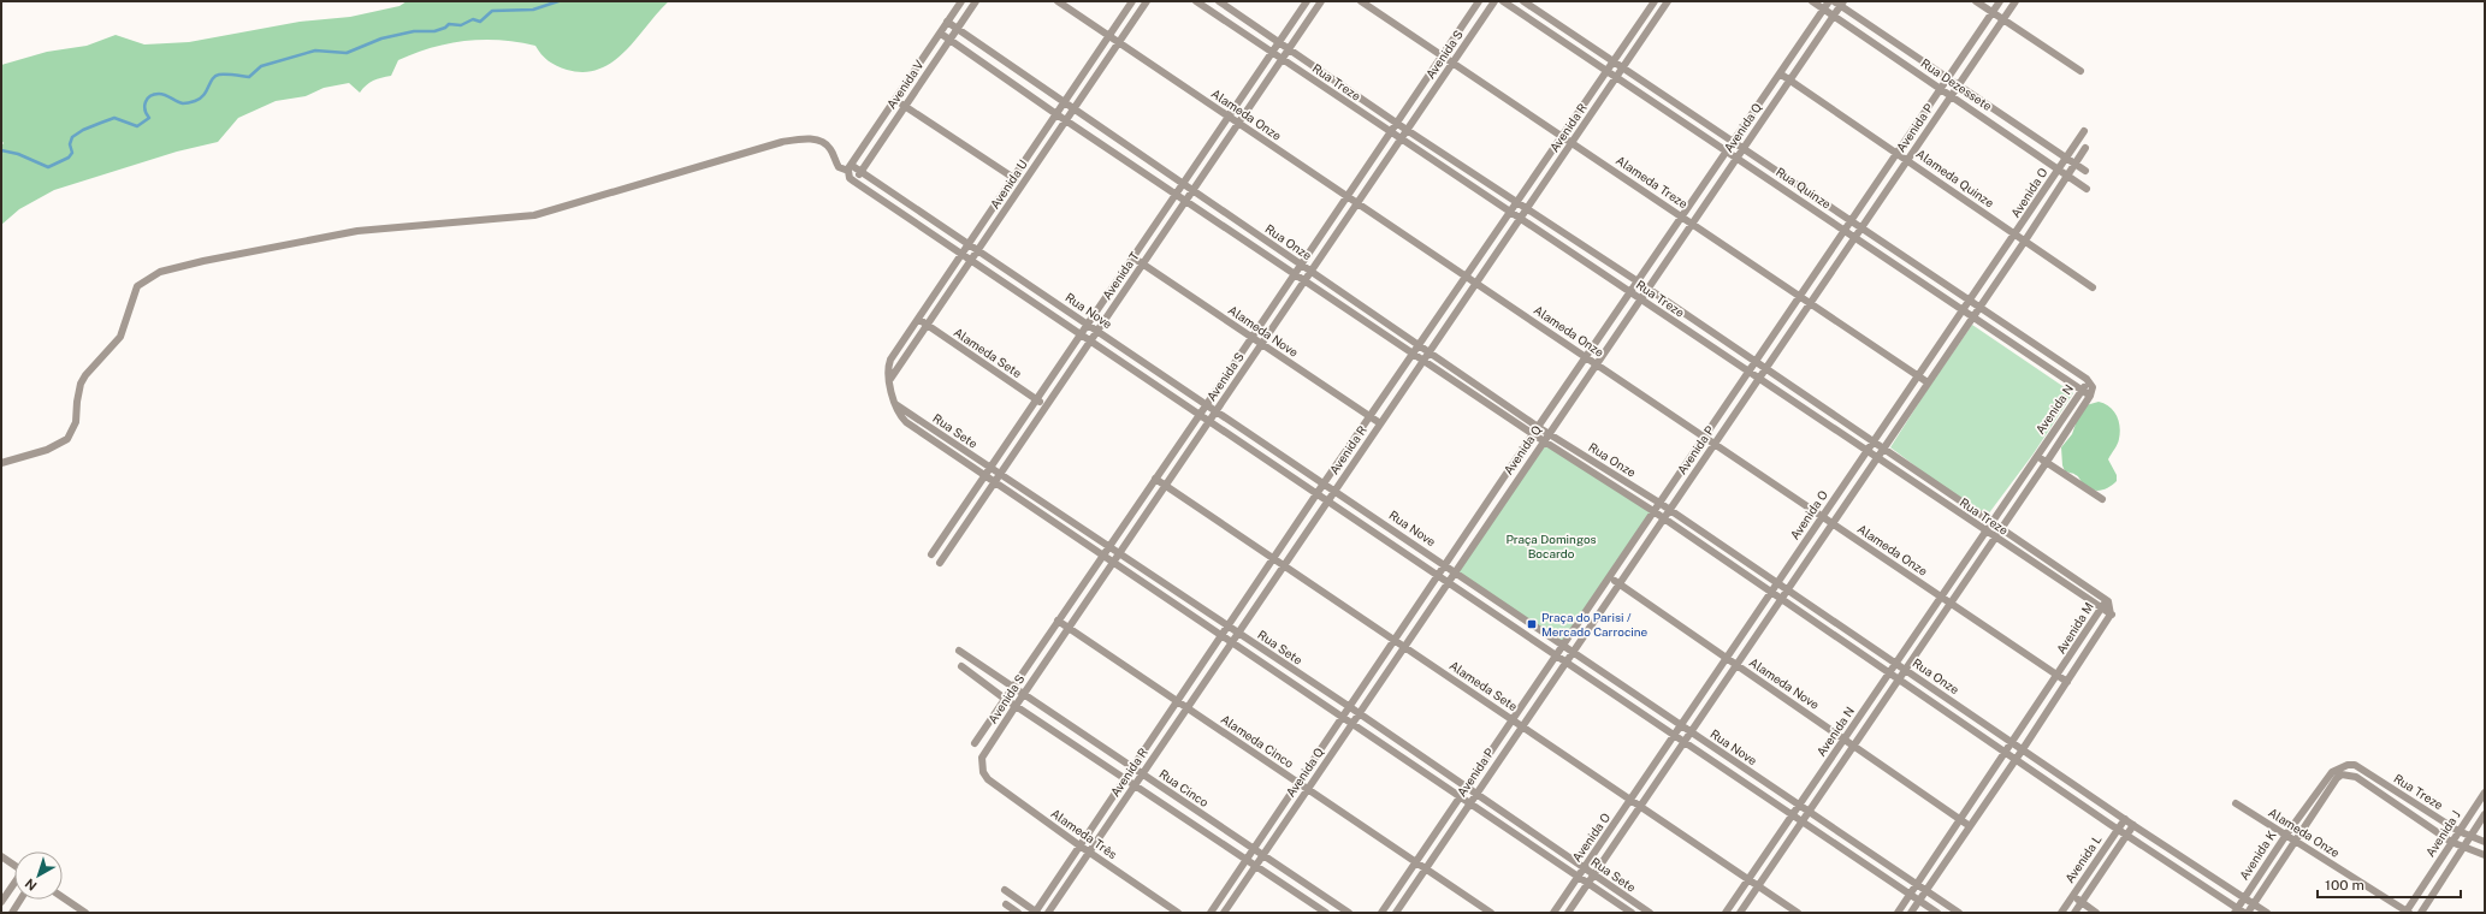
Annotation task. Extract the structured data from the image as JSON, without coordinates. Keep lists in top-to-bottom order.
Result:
{
  "streets": {
    "street": [
      "Avenida S",
      "Rua Treze",
      "Avenida V",
      "Rua Dezessete",
      "Alameda Onze",
      "Avenida R",
      "Avenida Q",
      "Avenida P",
      "Alameda Quinze",
      "Alameda Treze",
      "Avenida U",
      "Rua Quinze",
      "Avenida O",
      "Rua Onze",
      "Avenida T",
      "Rua Nove",
      "Alameda Nove",
      "Alameda Sete",
      "Avenida N",
      "Rua Sete",
      "Avenida M",
      "Alameda Cinco",
      "Rua Cinco",
      "Alameda Três",
      "Avenida J",
      "Avenida K",
      "Avenida L"
    ]
  },
  "crossings": [
    ["Avenida S", "Rua Treze"],
    ["Avenida S", "Alameda Onze"],
    ["Avenida S", "Alameda Treze"],
    ["Avenida S", "Rua Onze"],
    ["Avenida S", "Rua Nove"],
    ["Avenida S", "Alameda Nove"],
    ["Avenida S", "Alameda Sete"],
    ["Avenida S", "Rua Sete"],
    ["Avenida S", "Alameda Cinco"],
    ["Avenida S", "Rua Cinco"],
    ["Avenida S", "Alameda Três"],
    ["Rua Treze", "Avenida R"],
    ["Rua Treze", "Avenida Q"],
    ["Rua Treze", "Avenida P"],
    ["Rua Treze", "Avenida O"],
    ["Rua Treze", "Avenida T"],
    ["Rua Treze", "Avenida N"],
    ["Rua Treze", "Avenida M"],
    ["Rua Treze", "Avenida J"],
    ["Rua Treze", "Avenida K"],
    ["Avenida V", "Rua Onze"],
    ["Avenida V", "Rua Nove"],
    ["Rua Dezessete", "Avenida Q"],
    ["Rua Dezessete", "Avenida P"],
    ["Rua Dezessete", "Avenida O"],
    ["Alameda Onze", "Avenida R"],
    ["Alameda Onze", "Avenida Q"],
    ["Alameda Onze", "Avenida P"],
    ["Alameda Onze", "Avenida U"],
    ["Alameda Onze", "Avenida O"],
    ["Alameda Onze", "Avenida T"],
    ["Alameda Onze", "Avenida N"],
    ["Alameda Onze", "Avenida M"],
    ["Alameda Onze", "Avenida J"],
    ["Alameda Onze", "Avenida K"],
    ["Avenida R", "Alameda Treze"],
    ["Avenida R", "Rua Quinze"],
    ["Avenida R", "Rua Onze"],
    ["Avenida R", "Rua Nove"],
    ["Avenida R", "Alameda Nove"],
    ["Avenida R", "Alameda Sete"],
    ["Avenida R", "Rua Sete"],
    ["Avenida R", "Alameda Cinco"],
    ["Avenida R", "Rua Cinco"],
    ["Avenida R", "Alameda Três"],
    ["Avenida Q", "Alameda Quinze"],
    ["Avenida Q", "Alameda Treze"],
    ["Avenida Q", "Rua Quinze"],
    ["Avenida Q", "Rua Onze"],
    ["Avenida Q", "Rua Nove"],
    ["Avenida Q", "Alameda Sete"],
    ["Avenida Q", "Rua Sete"],
    ["Avenida Q", "Alameda Cinco"],
    ["Avenida Q", "Rua Cinco"],
    ["Avenida P", "Alameda Quinze"],
    ["Avenida P", "Alameda Treze"],
    ["Avenida P", "Rua Quinze"],
    ["Avenida P", "Rua Onze"],
    ["Avenida P", "Rua Nove"],
    ["Avenida P", "Alameda Nove"],
    ["Avenida P", "Alameda Sete"],
    ["Avenida P", "Rua Sete"],
    ["Avenida P", "Alameda Cinco"],
    ["Alameda Quinze", "Avenida O"],
    ["Alameda Treze", "Avenida O"],
    ["Avenida U", "Rua Onze"],
    ["Avenida U", "Rua Nove"],
    ["Avenida U", "Alameda Sete"],
    ["Avenida U", "Rua Sete"],
    ["Rua Quinze", "Avenida O"],
    ["Rua Quinze", "Avenida N"],
    ["Avenida O", "Rua Onze"],
    ["Avenida O", "Rua Nove"],
    ["Avenida O", "Alameda Nove"],
    ["Avenida O", "Alameda Sete"],
    ["Avenida O", "Rua Sete"],
    ["Rua Onze", "Avenida T"],
    ["Rua Onze", "Avenida N"],
    ["Rua Onze", "Avenida M"],
    ["Rua Onze", "Avenida K"],
    ["Rua Onze", "Avenida L"],
    ["Avenida T", "Rua Nove"],
    ["Avenida T", "Alameda Nove"],
    ["Avenida T", "Alameda Sete"],
    ["Avenida T", "Rua Sete"],
    ["Rua Nove", "Avenida N"],
    ["Rua Nove", "Avenida M"],
    ["Alameda Nove", "Avenida N"],
    ["Alameda Nove", "Avenida M"],
    ["Alameda Sete", "Avenida N"]
  ],
  "parks": ["Praça Domingos Bocardo"],
  "places": {
    "transit": ["Praça do Parisi / Mercado Carrocine"]
  },
  "scale_bar": "100 m",
  "north": "bottom left"
}
